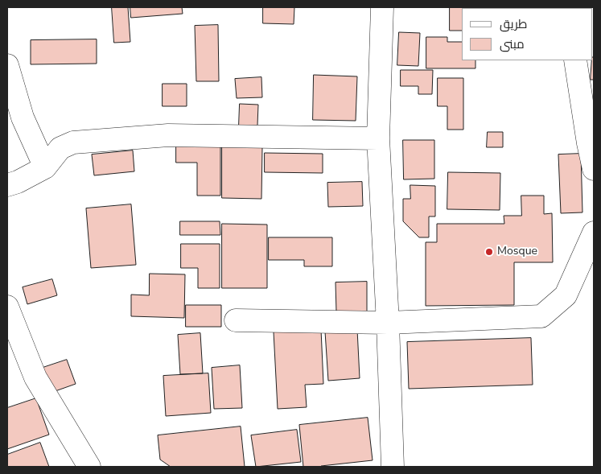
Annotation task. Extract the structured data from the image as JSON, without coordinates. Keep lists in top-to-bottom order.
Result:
{
  "places": ["Mosque"],
  "legend": ["طريق", "مبنى"]
}
